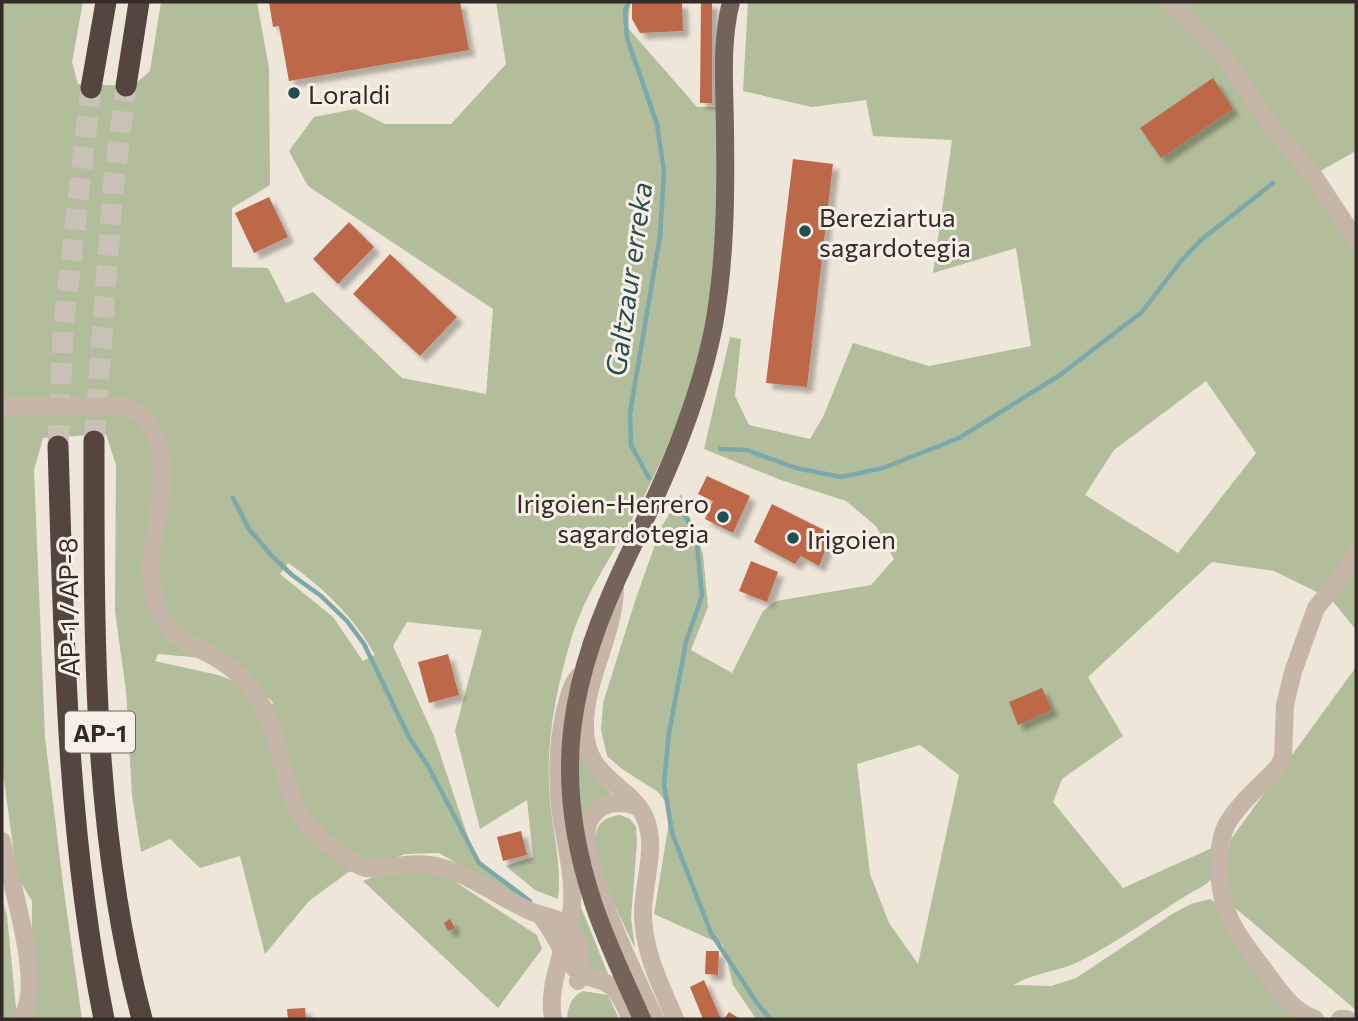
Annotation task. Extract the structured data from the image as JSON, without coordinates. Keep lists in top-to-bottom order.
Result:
{
  "streets": {
    "highway": ["AP-1 / AP-8", "AP-1"]
  },
  "water": ["Galtzaur erreka"],
  "places": [
    "Loraldi",
    "Bereziartua sagardotegia",
    "Irigoien-Herrero sagardotegia",
    "Irigoien"
  ]
}
